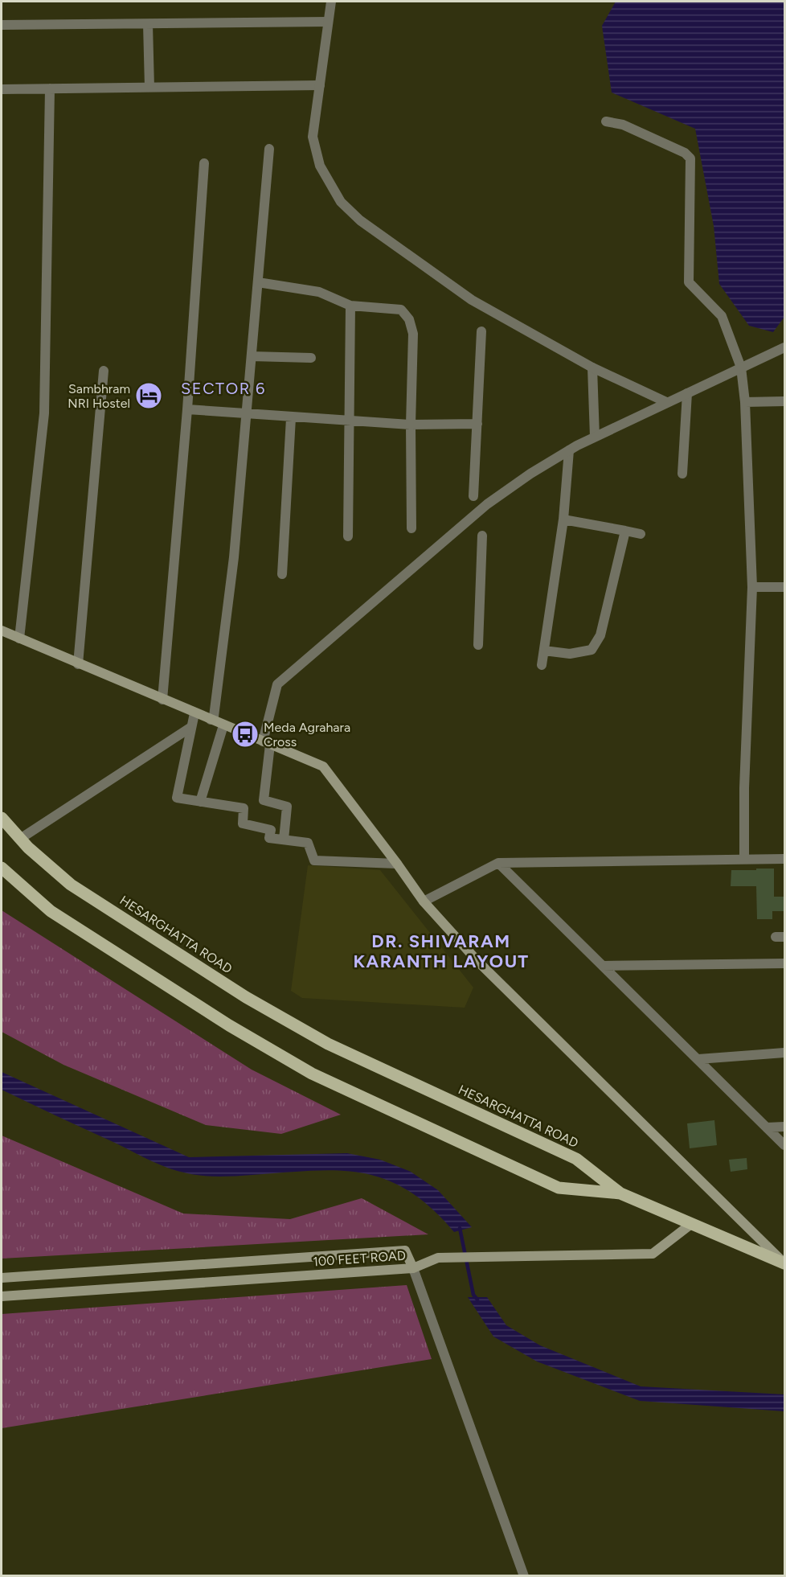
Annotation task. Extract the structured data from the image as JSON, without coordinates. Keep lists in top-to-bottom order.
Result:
{
  "streets": {
    "main road": ["HESARGHATTA ROAD", "100 FEET ROAD"]
  },
  "districts": ["SECTOR 6", "DR. SHIVARAM KARANTH LAYOUT"],
  "places": {
    "hotel": ["Sambhram NRI Hostel"],
    "bus stop": ["Meda Agrahara Cross"]
  }
}
